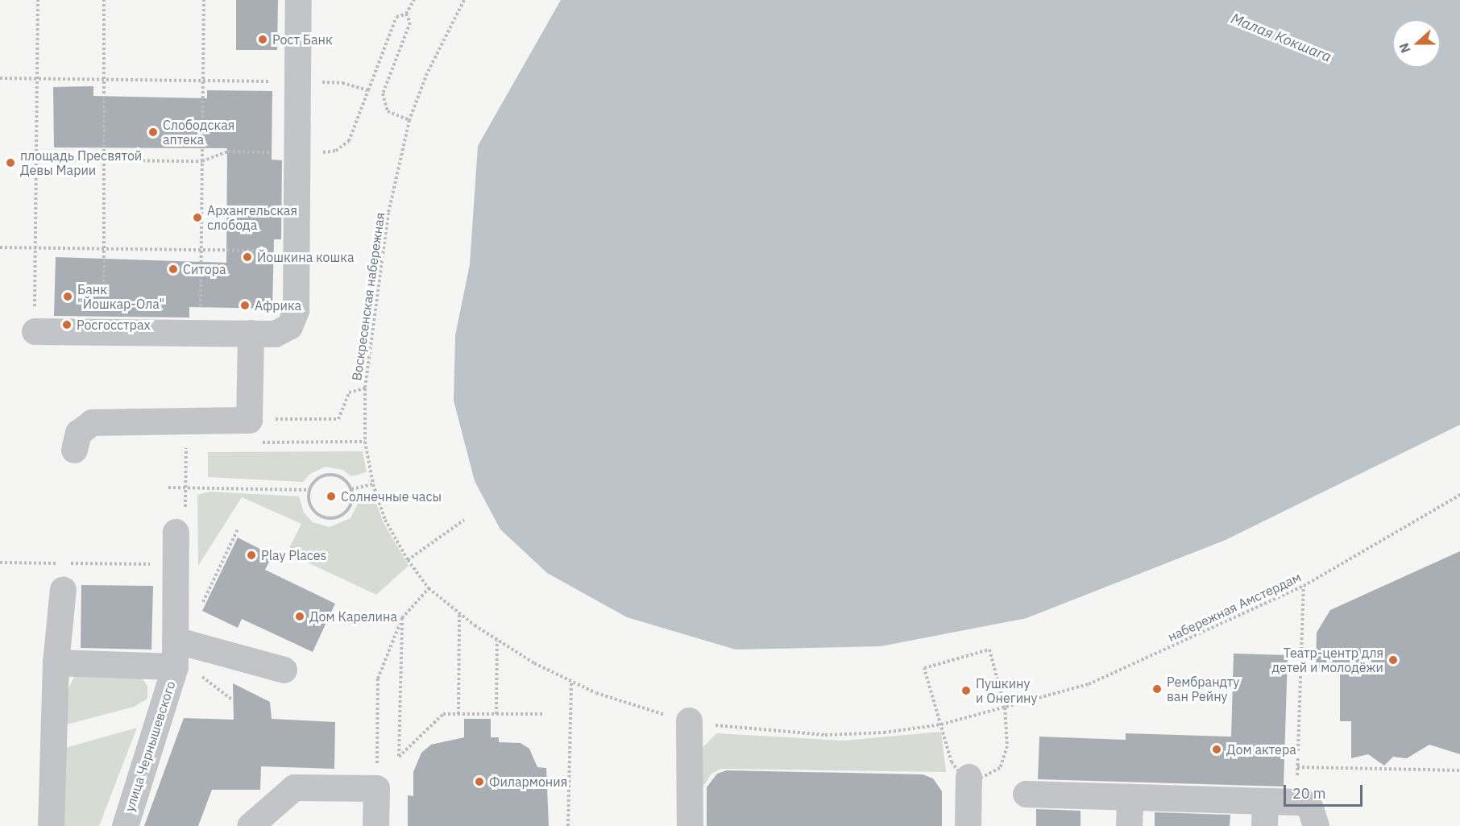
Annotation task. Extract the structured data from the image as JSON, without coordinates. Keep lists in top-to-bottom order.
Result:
{
  "streets": {
    "street": ["улица Чернышевского"],
    "path": ["Воскресенская набережная", "набережная Амстердам"]
  },
  "crossings": [
    ["Воскресенская набережная", "набережная Амстердам"]
  ],
  "water": ["Малая Кокшага"],
  "places": [
    "Рост Банк",
    "Слободская аптека",
    "площадь Пресвятой Девы Марии",
    "Архангельская слобода",
    "Йошкина кошка",
    "Ситора",
    "Банк \"Йошкар-Ола\"",
    "Африка",
    "Росгосстрах",
    "Солнечные часы",
    "Play Places",
    "Дом Карелина",
    "Театр-центр для детей и молодёжи",
    "Рембрандту ван Рейну",
    "Пушкину и Онегину",
    "Дом актера",
    "Филармония"
  ],
  "scale_bar": "20 m",
  "north": "left"
}
